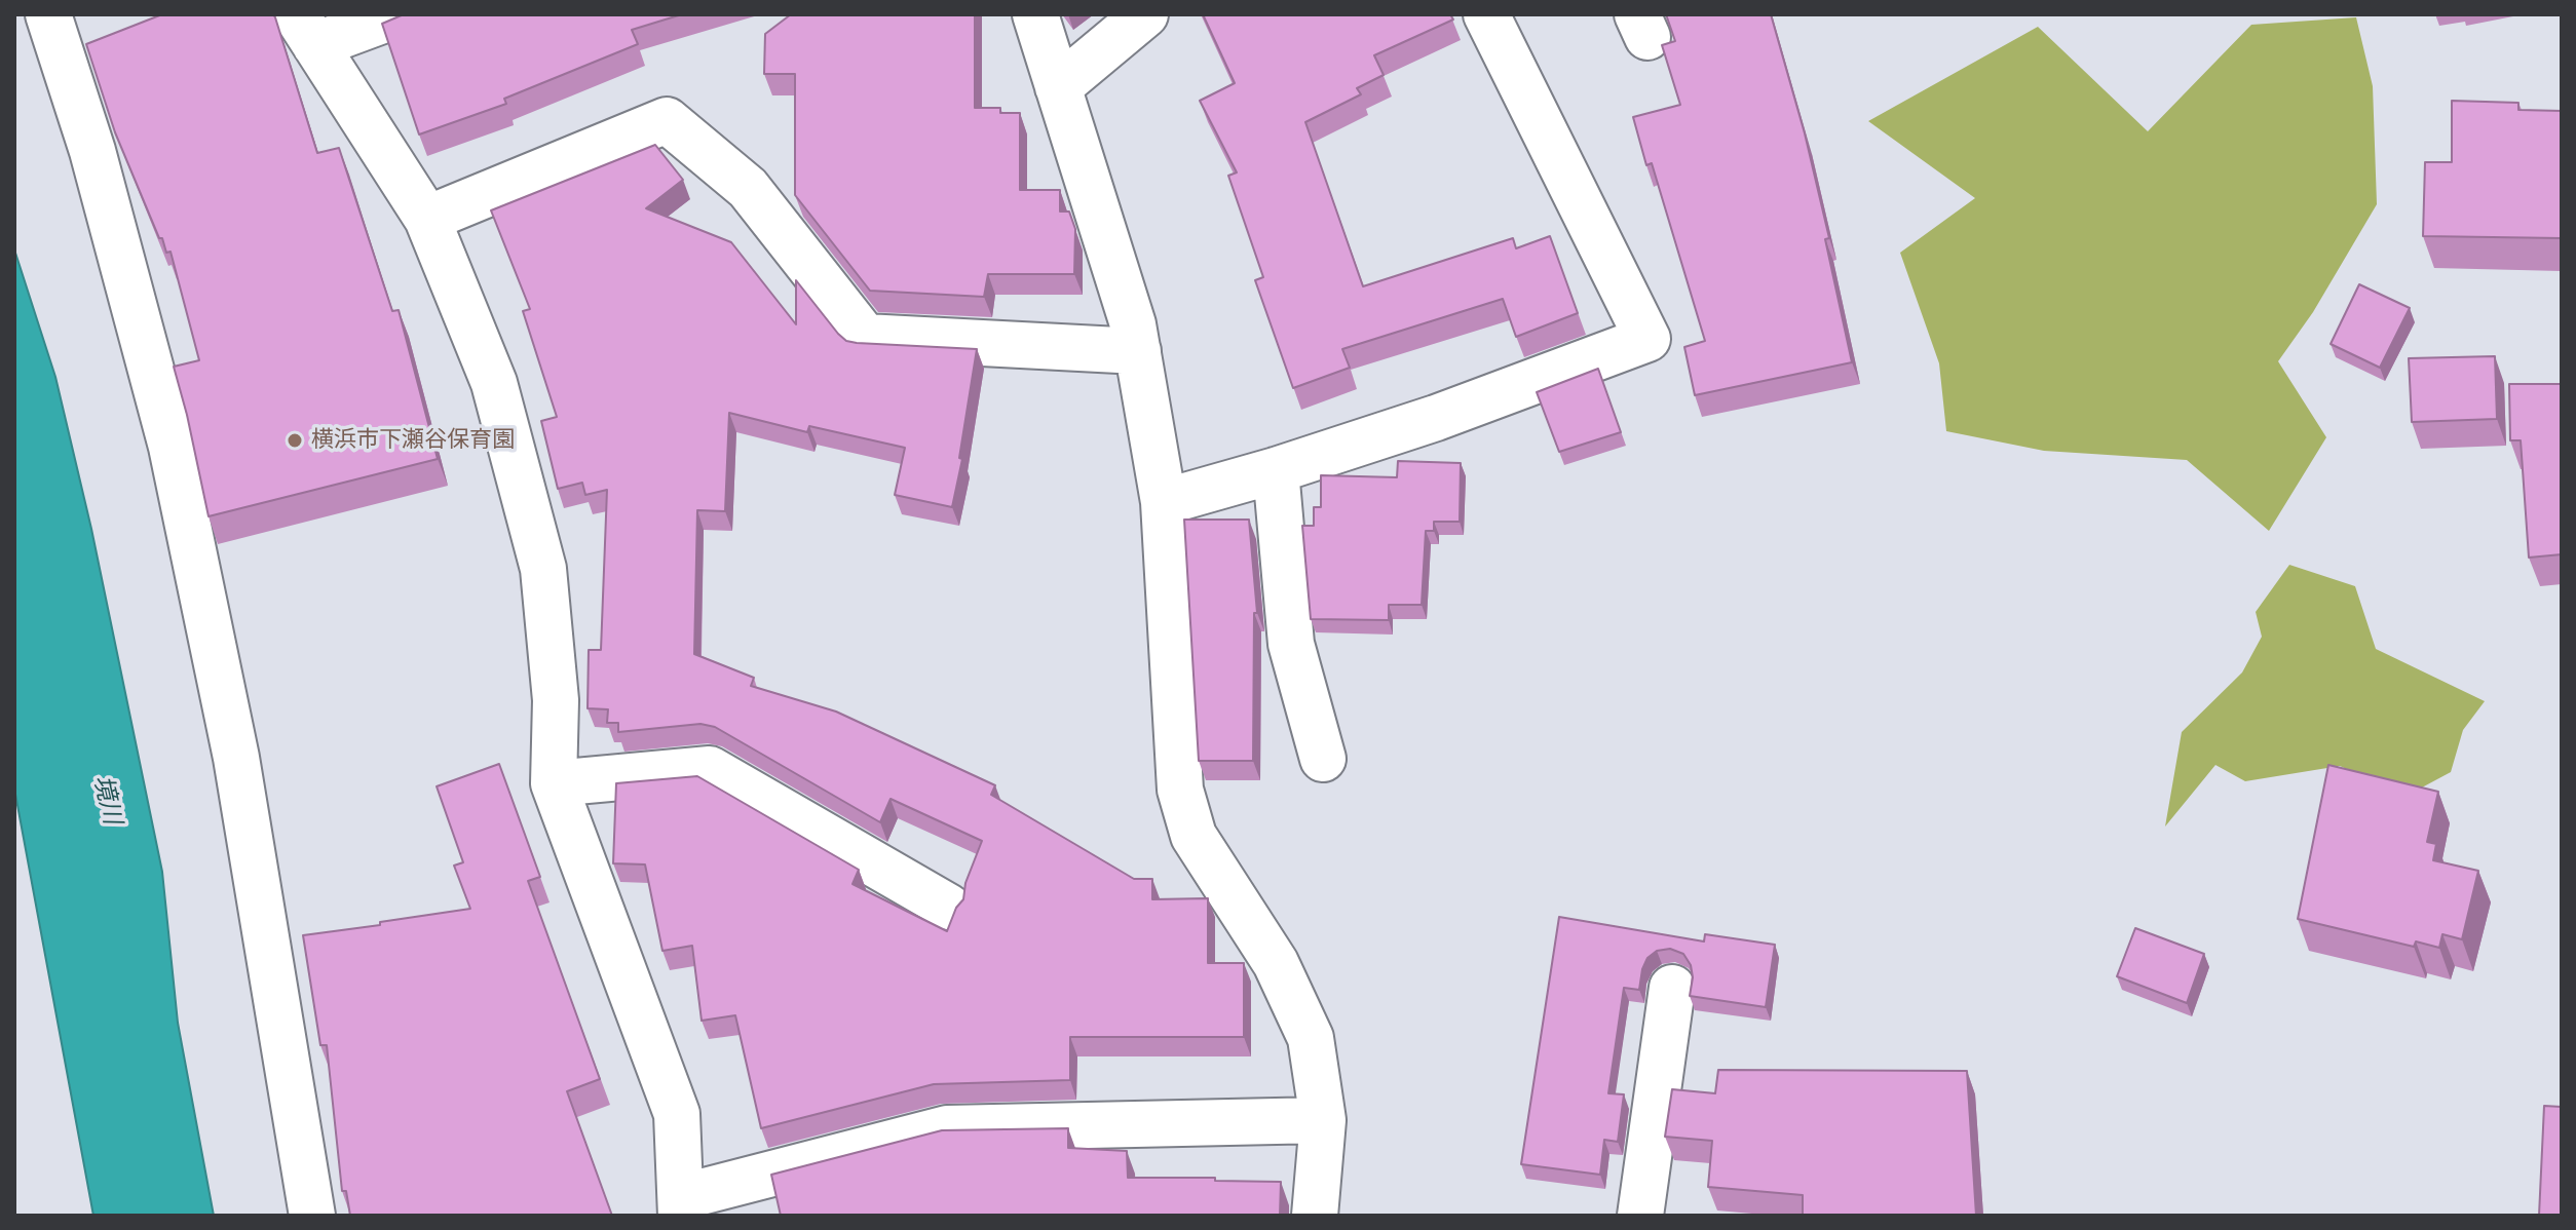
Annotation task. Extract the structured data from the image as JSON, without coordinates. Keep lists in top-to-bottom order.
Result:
{
  "water": ["境川"],
  "places": ["横浜市下瀬谷保育園"]
}
